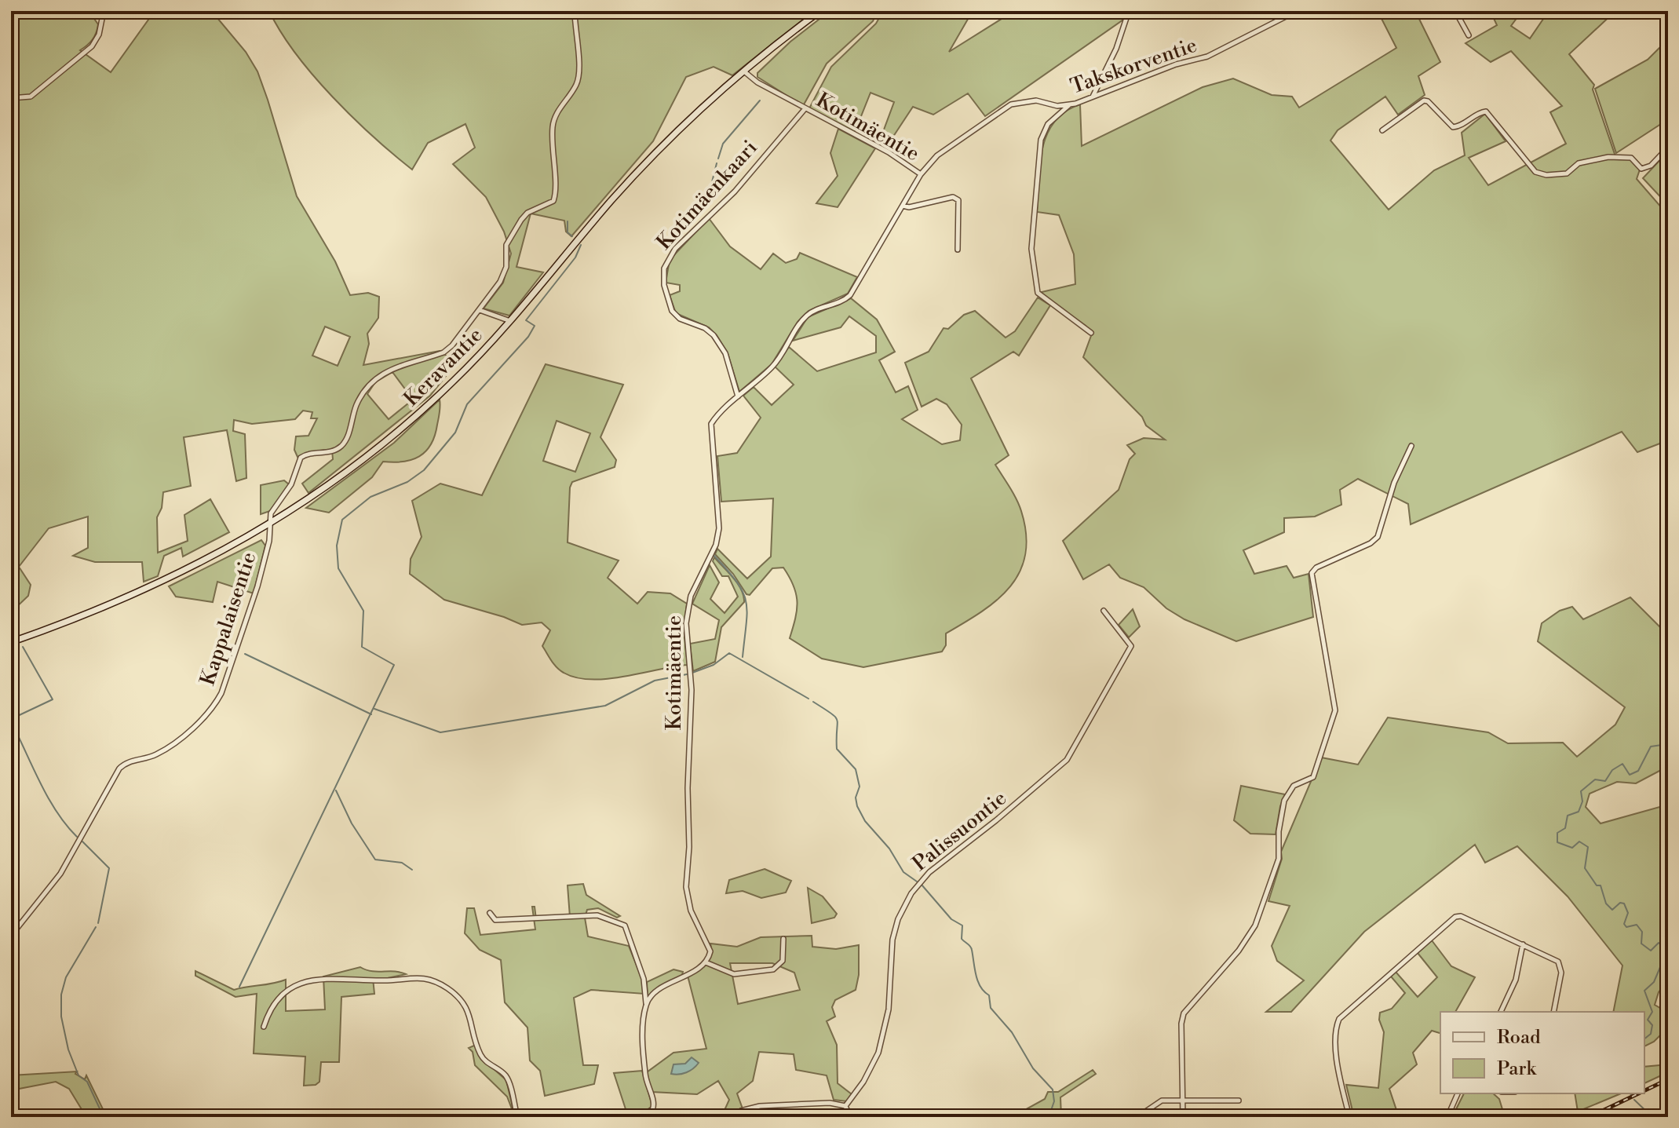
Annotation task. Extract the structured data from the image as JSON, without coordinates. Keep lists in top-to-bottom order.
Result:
{
  "streets": {
    "main road": ["Keravantie"],
    "street": [
      "Takskorventie",
      "Kotimäentie",
      "Kotimäenkaari",
      "Kappalaisentie",
      "Palissuontie"
    ]
  },
  "crossings": [
    ["Takskorventie", "Kotimäentie"],
    ["Kotimäentie", "Kotimäenkaari"],
    ["Kotimäentie", "Keravantie"],
    ["Keravantie", "Kappalaisentie"]
  ],
  "legend": ["Road", "Park"]
}
